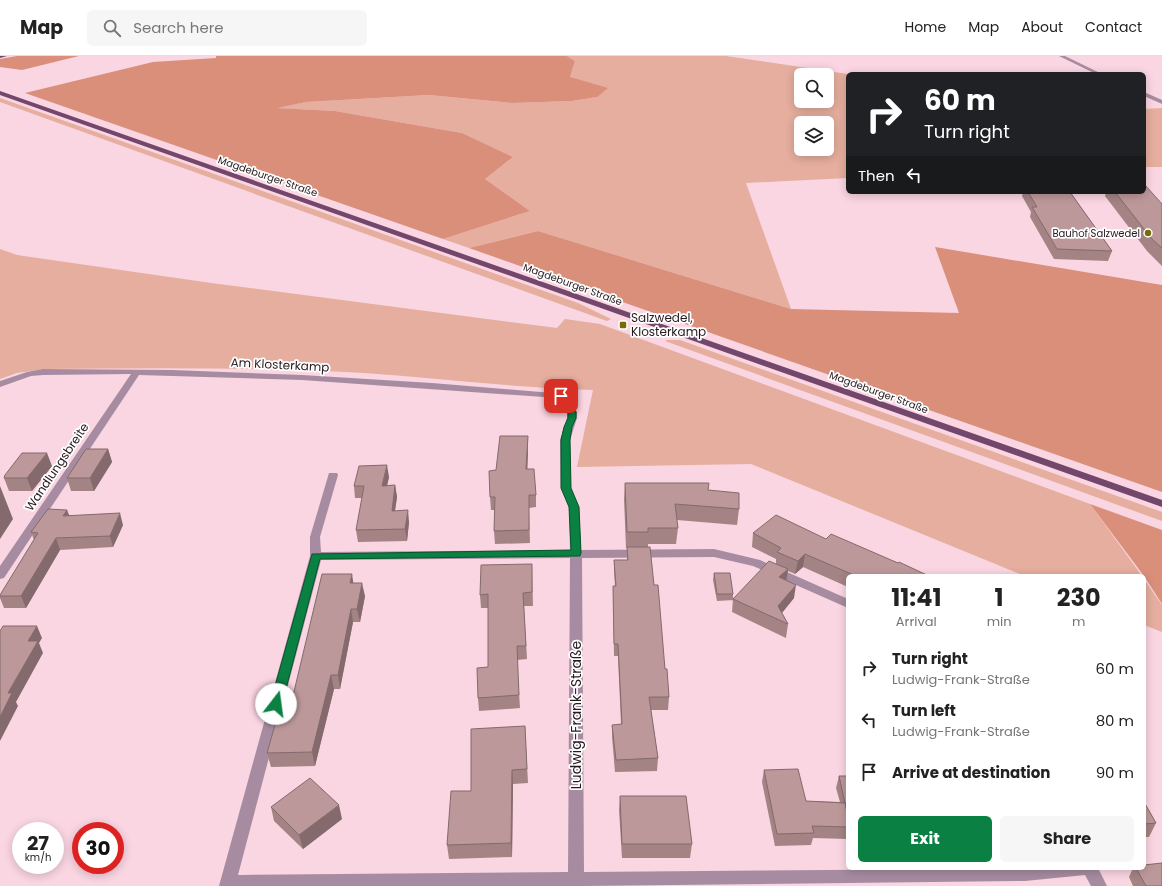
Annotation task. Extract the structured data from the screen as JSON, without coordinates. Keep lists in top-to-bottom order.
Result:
{
  "streets": {
    "main road": ["Magdeburger Straße"],
    "street": ["Am Klosterkamp", "Wandlungsbreite", "Ludwig-Frank-Straße"]
  },
  "crossings": [
    ["Am Klosterkamp", "Wandlungsbreite"],
    ["Am Klosterkamp", "Ludwig-Frank-Straße"]
  ],
  "places": {
    "other": ["Bauhof Salzwedel"],
    "transit": ["Salzwedel, Klosterkamp"]
  },
  "page": {
    "header": "Map",
    "search": "Search here",
    "nav": [
      "Home",
      "Map",
      "About",
      "Contact"
    ],
    "turn": ["60 m", "Turn right"],
    "then": "Then",
    "eta": [
      "11:41",
      "Arrival",
      "1",
      "min",
      "230",
      "m"
    ],
    "list": [
      {
        "name": "Turn right",
        "note": "Ludwig-Frank-Straße",
        "value": "60 m"
      },
      {
        "name": "Turn left",
        "note": "Ludwig-Frank-Straße",
        "value": "80 m"
      },
      {
        "name": "Arrive at destination",
        "value": "90 m"
      }
    ],
    "buttons": ["Exit", "Share"],
    "speed": "27 km/h",
    "limit": "30"
  }
}
